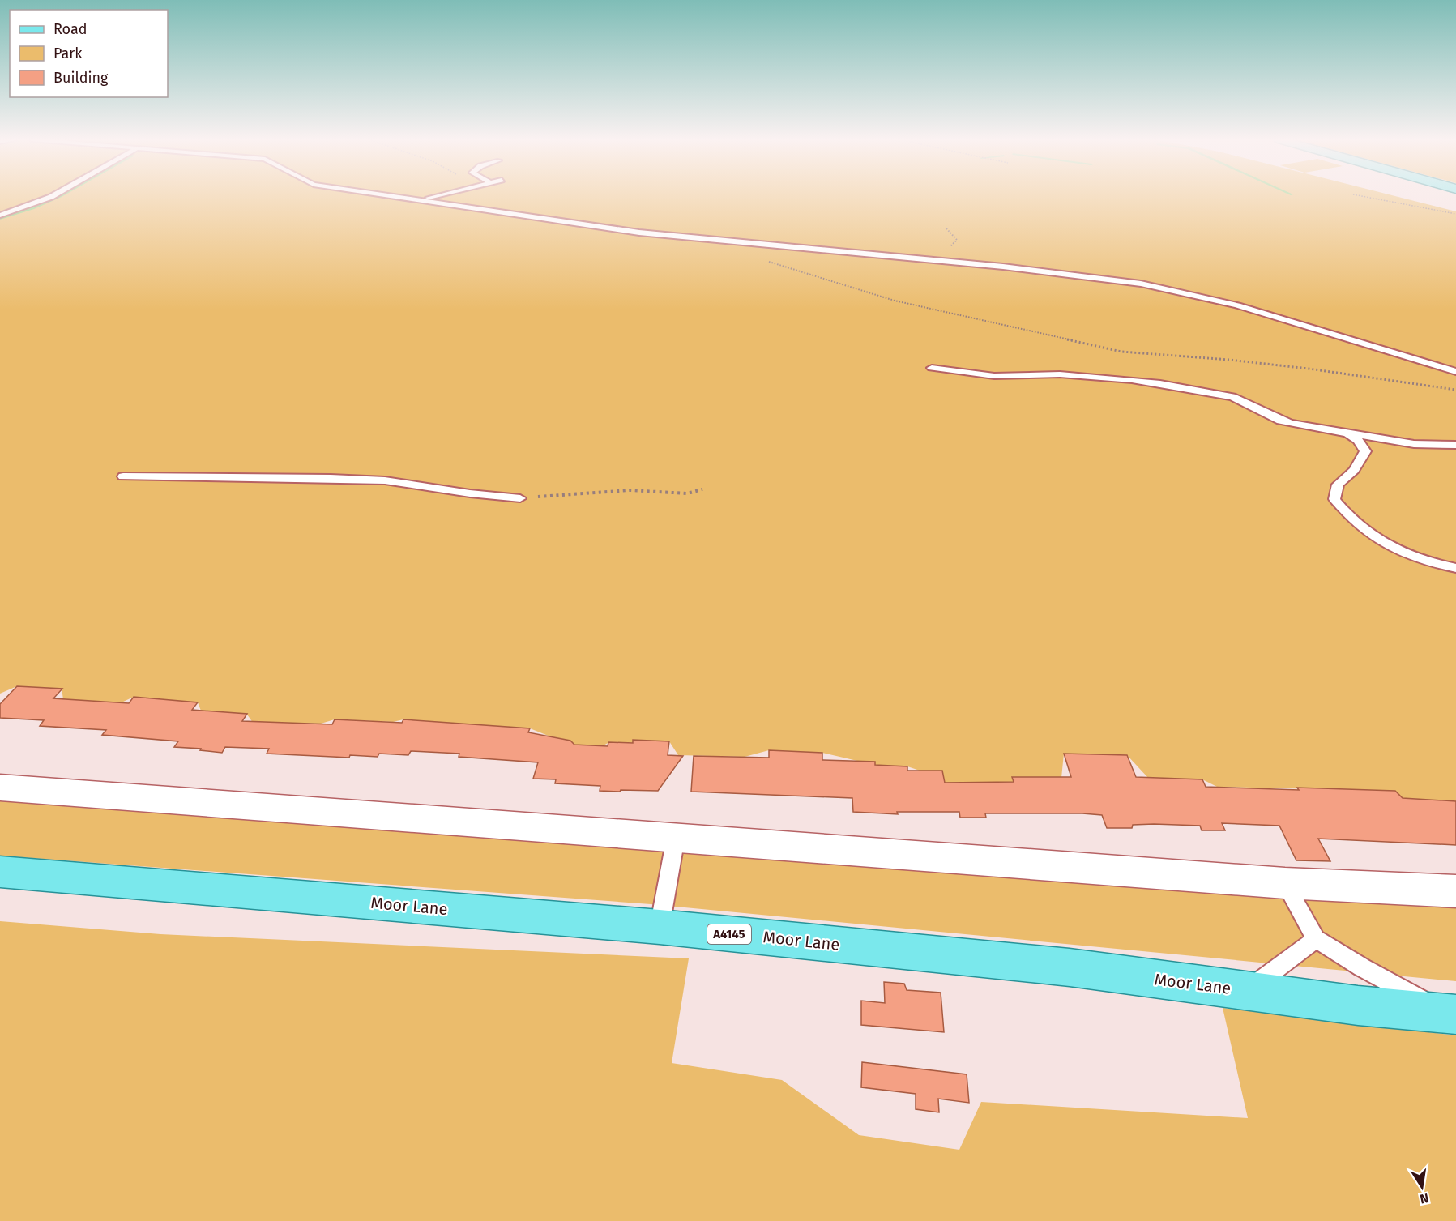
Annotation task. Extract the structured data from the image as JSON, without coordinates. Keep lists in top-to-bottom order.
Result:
{
  "streets": {
    "main road": ["Moor Lane", "A4145"]
  },
  "legend": ["Road", "Park", "Building"],
  "north": "bottom"
}
